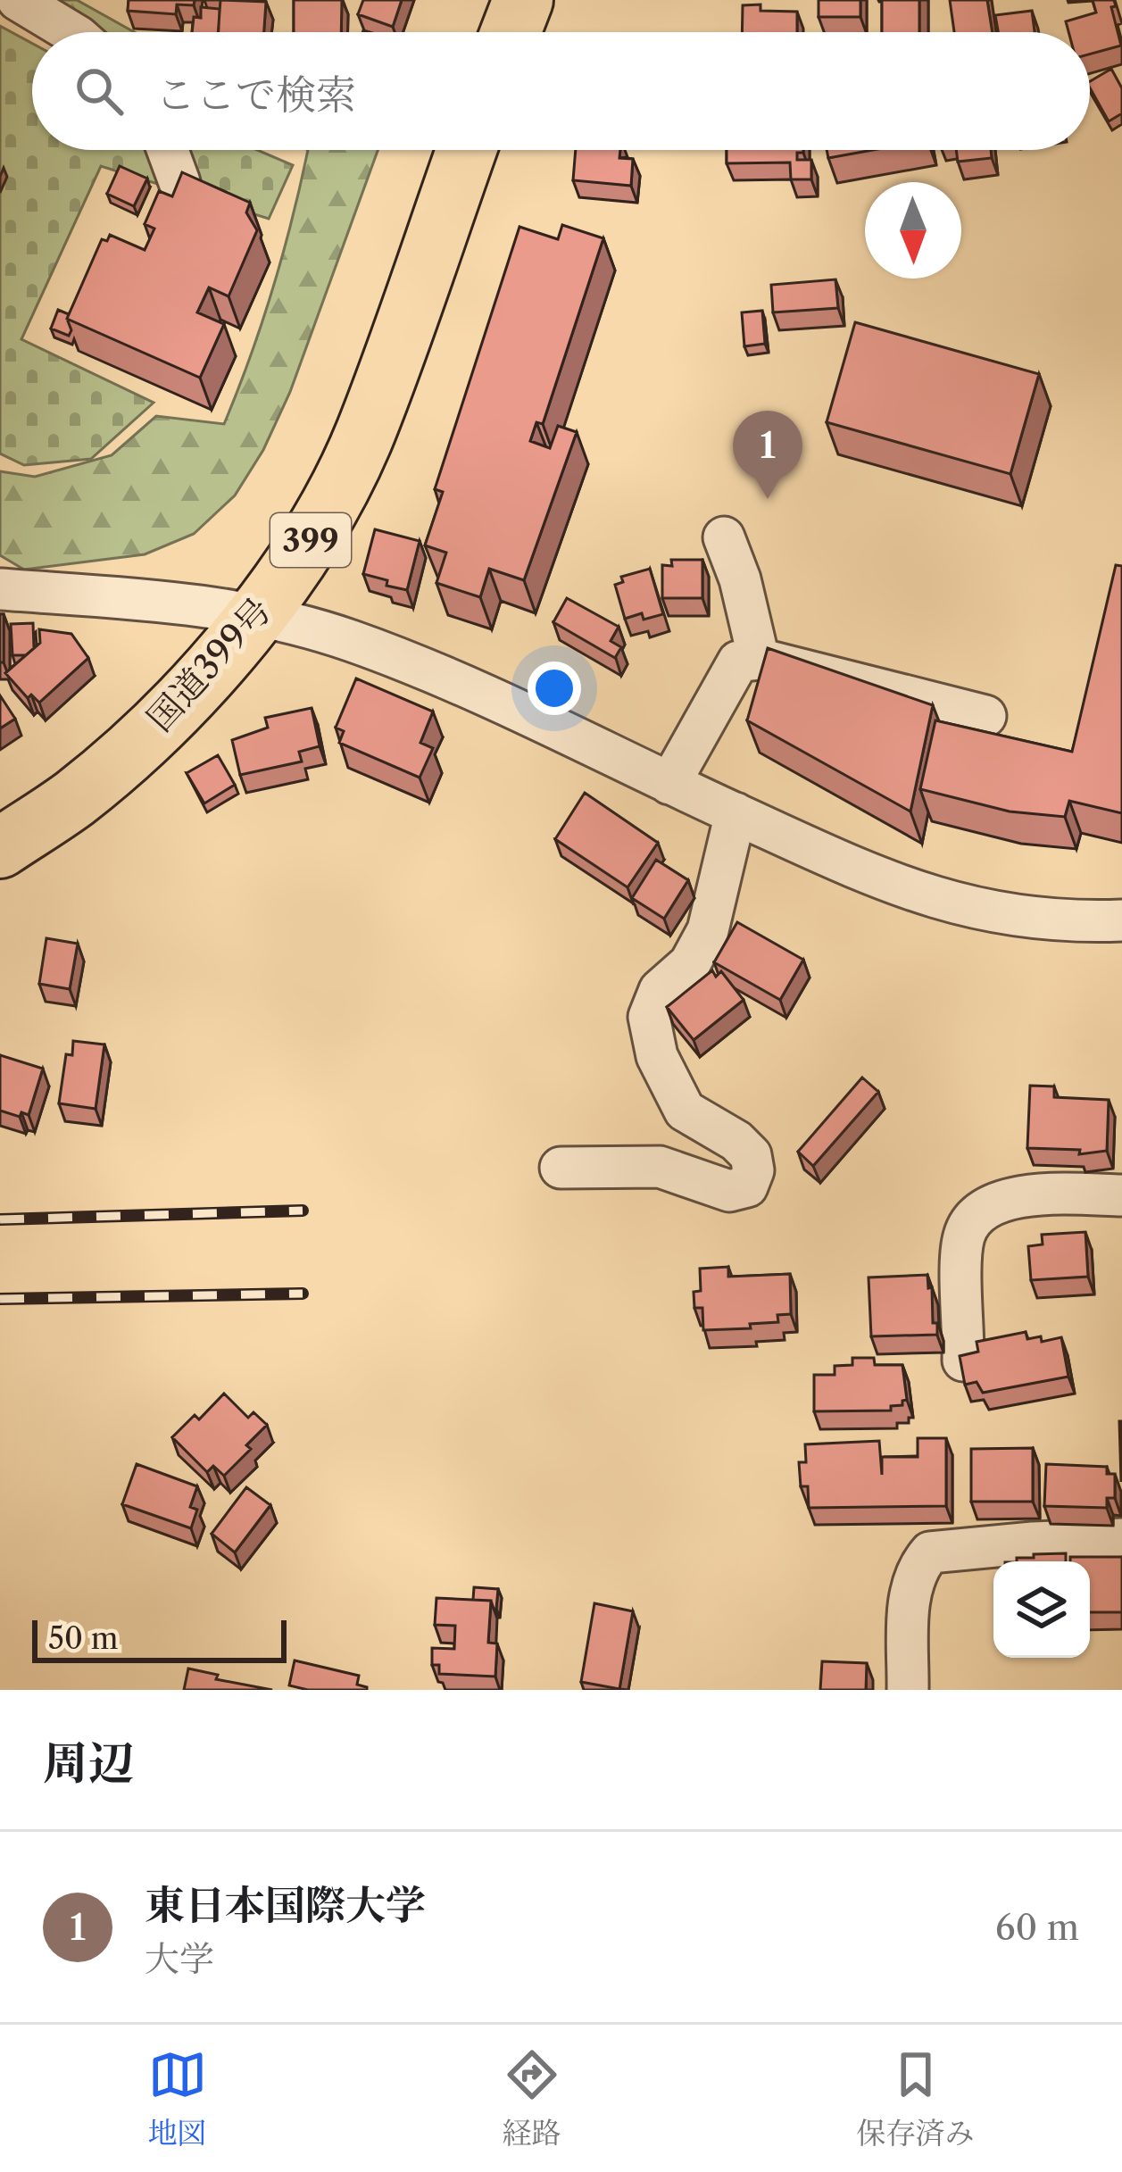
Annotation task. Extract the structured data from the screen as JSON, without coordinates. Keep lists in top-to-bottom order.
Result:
{
  "streets": {
    "highway": ["399", "国道399号"]
  },
  "scale_bar": "50 m",
  "north": "bottom",
  "page": {
    "search": "ここで検索",
    "pins": "1",
    "scale": "50 m",
    "heading": "周辺",
    "list": [
      {
        "mark": "1",
        "name": "東日本国際大学",
        "note": "大学",
        "value": "60 m"
      }
    ],
    "nav": ["地図", "経路", "保存済み"]
  }
}
